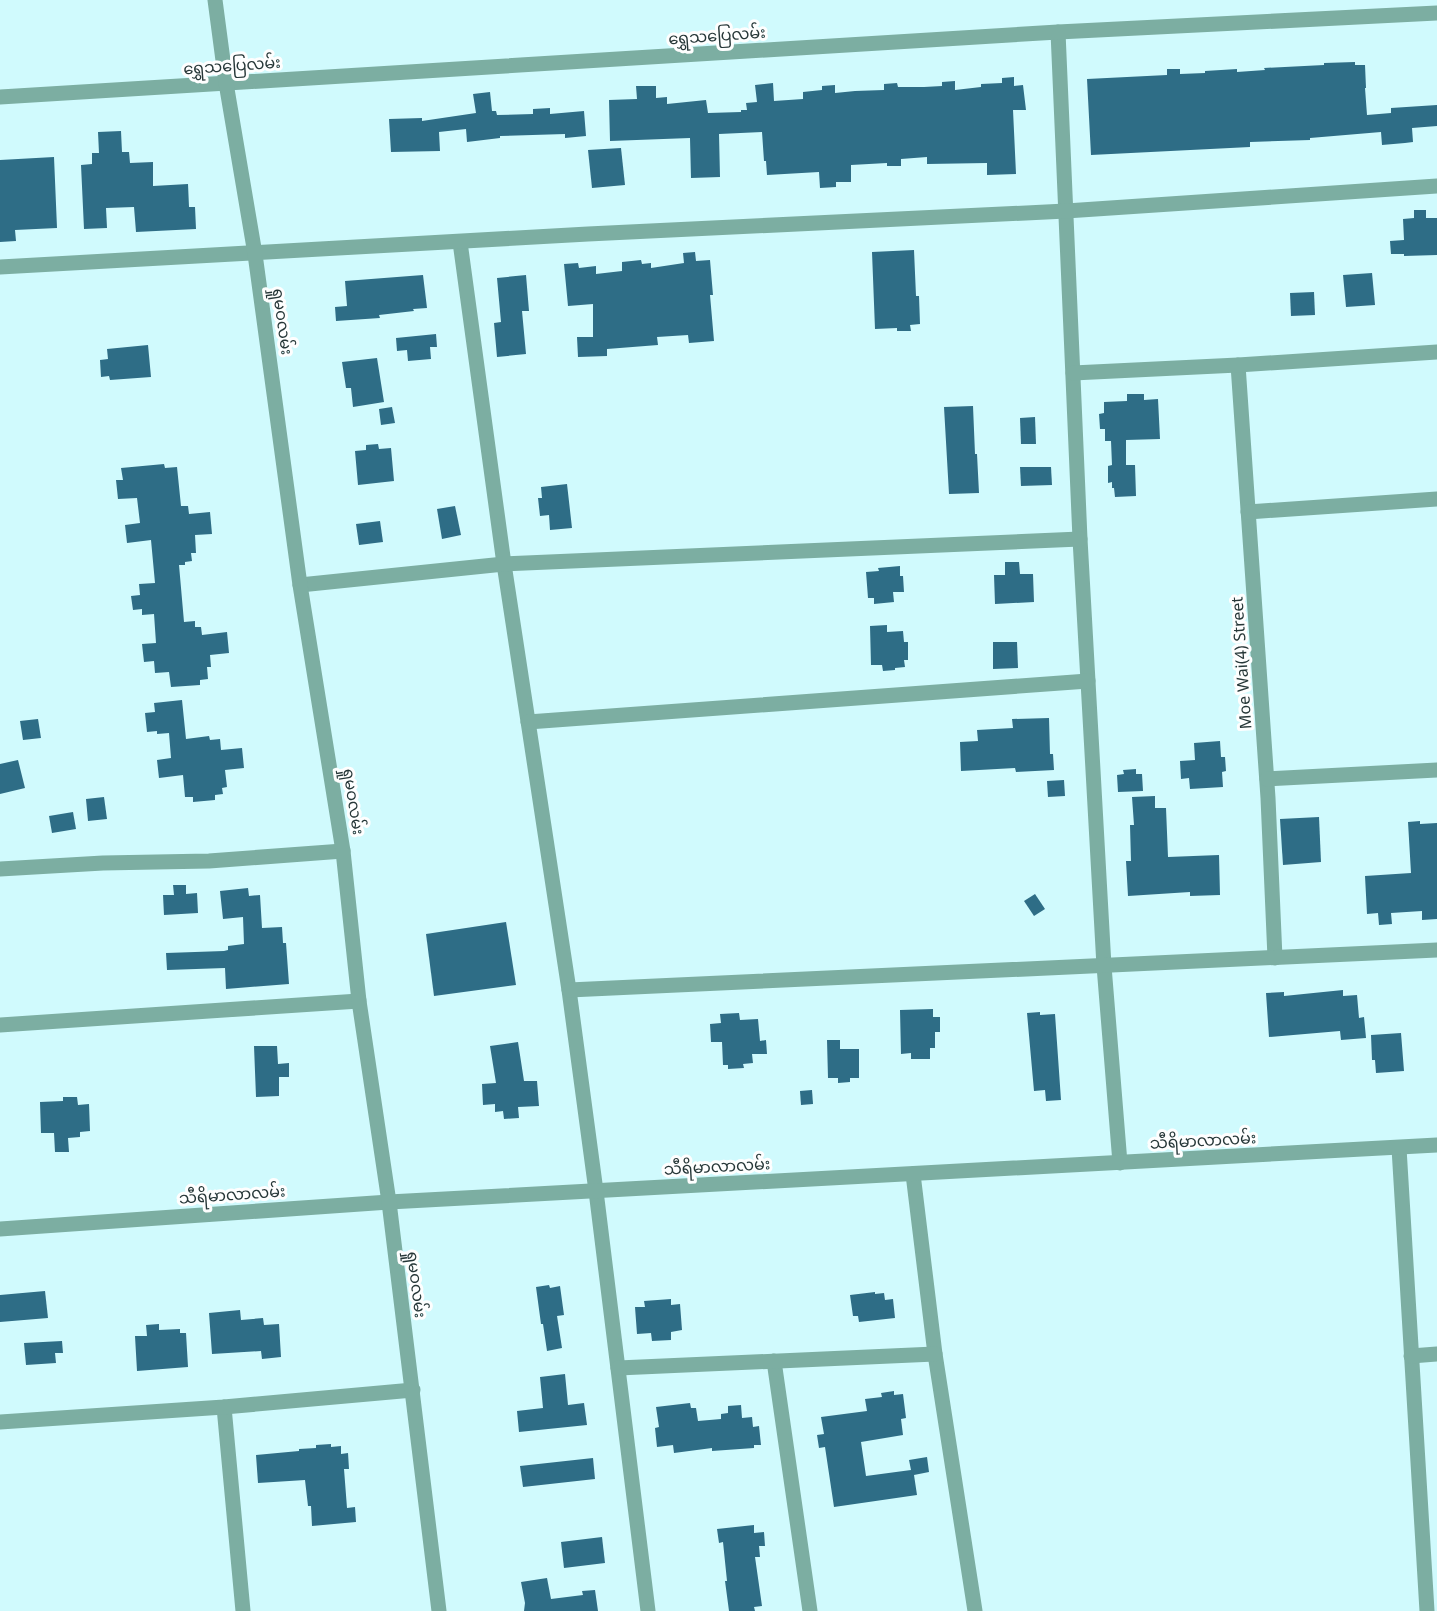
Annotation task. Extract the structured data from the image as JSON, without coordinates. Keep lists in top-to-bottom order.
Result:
{
  "streets": {
    "street": [
      "ရွှေသပြေလမ်း",
      "ရှုမဝလမ်း",
      "Moe Wai(4) Street",
      "သီရိမာလာလမ်း"
    ]
  },
  "crossings": [
    ["ရွှေသပြေလမ်း", "ရှုမဝလမ်း"],
    ["ရှုမဝလမ်း", "သီရိမာလာလမ်း"]
  ]
}
